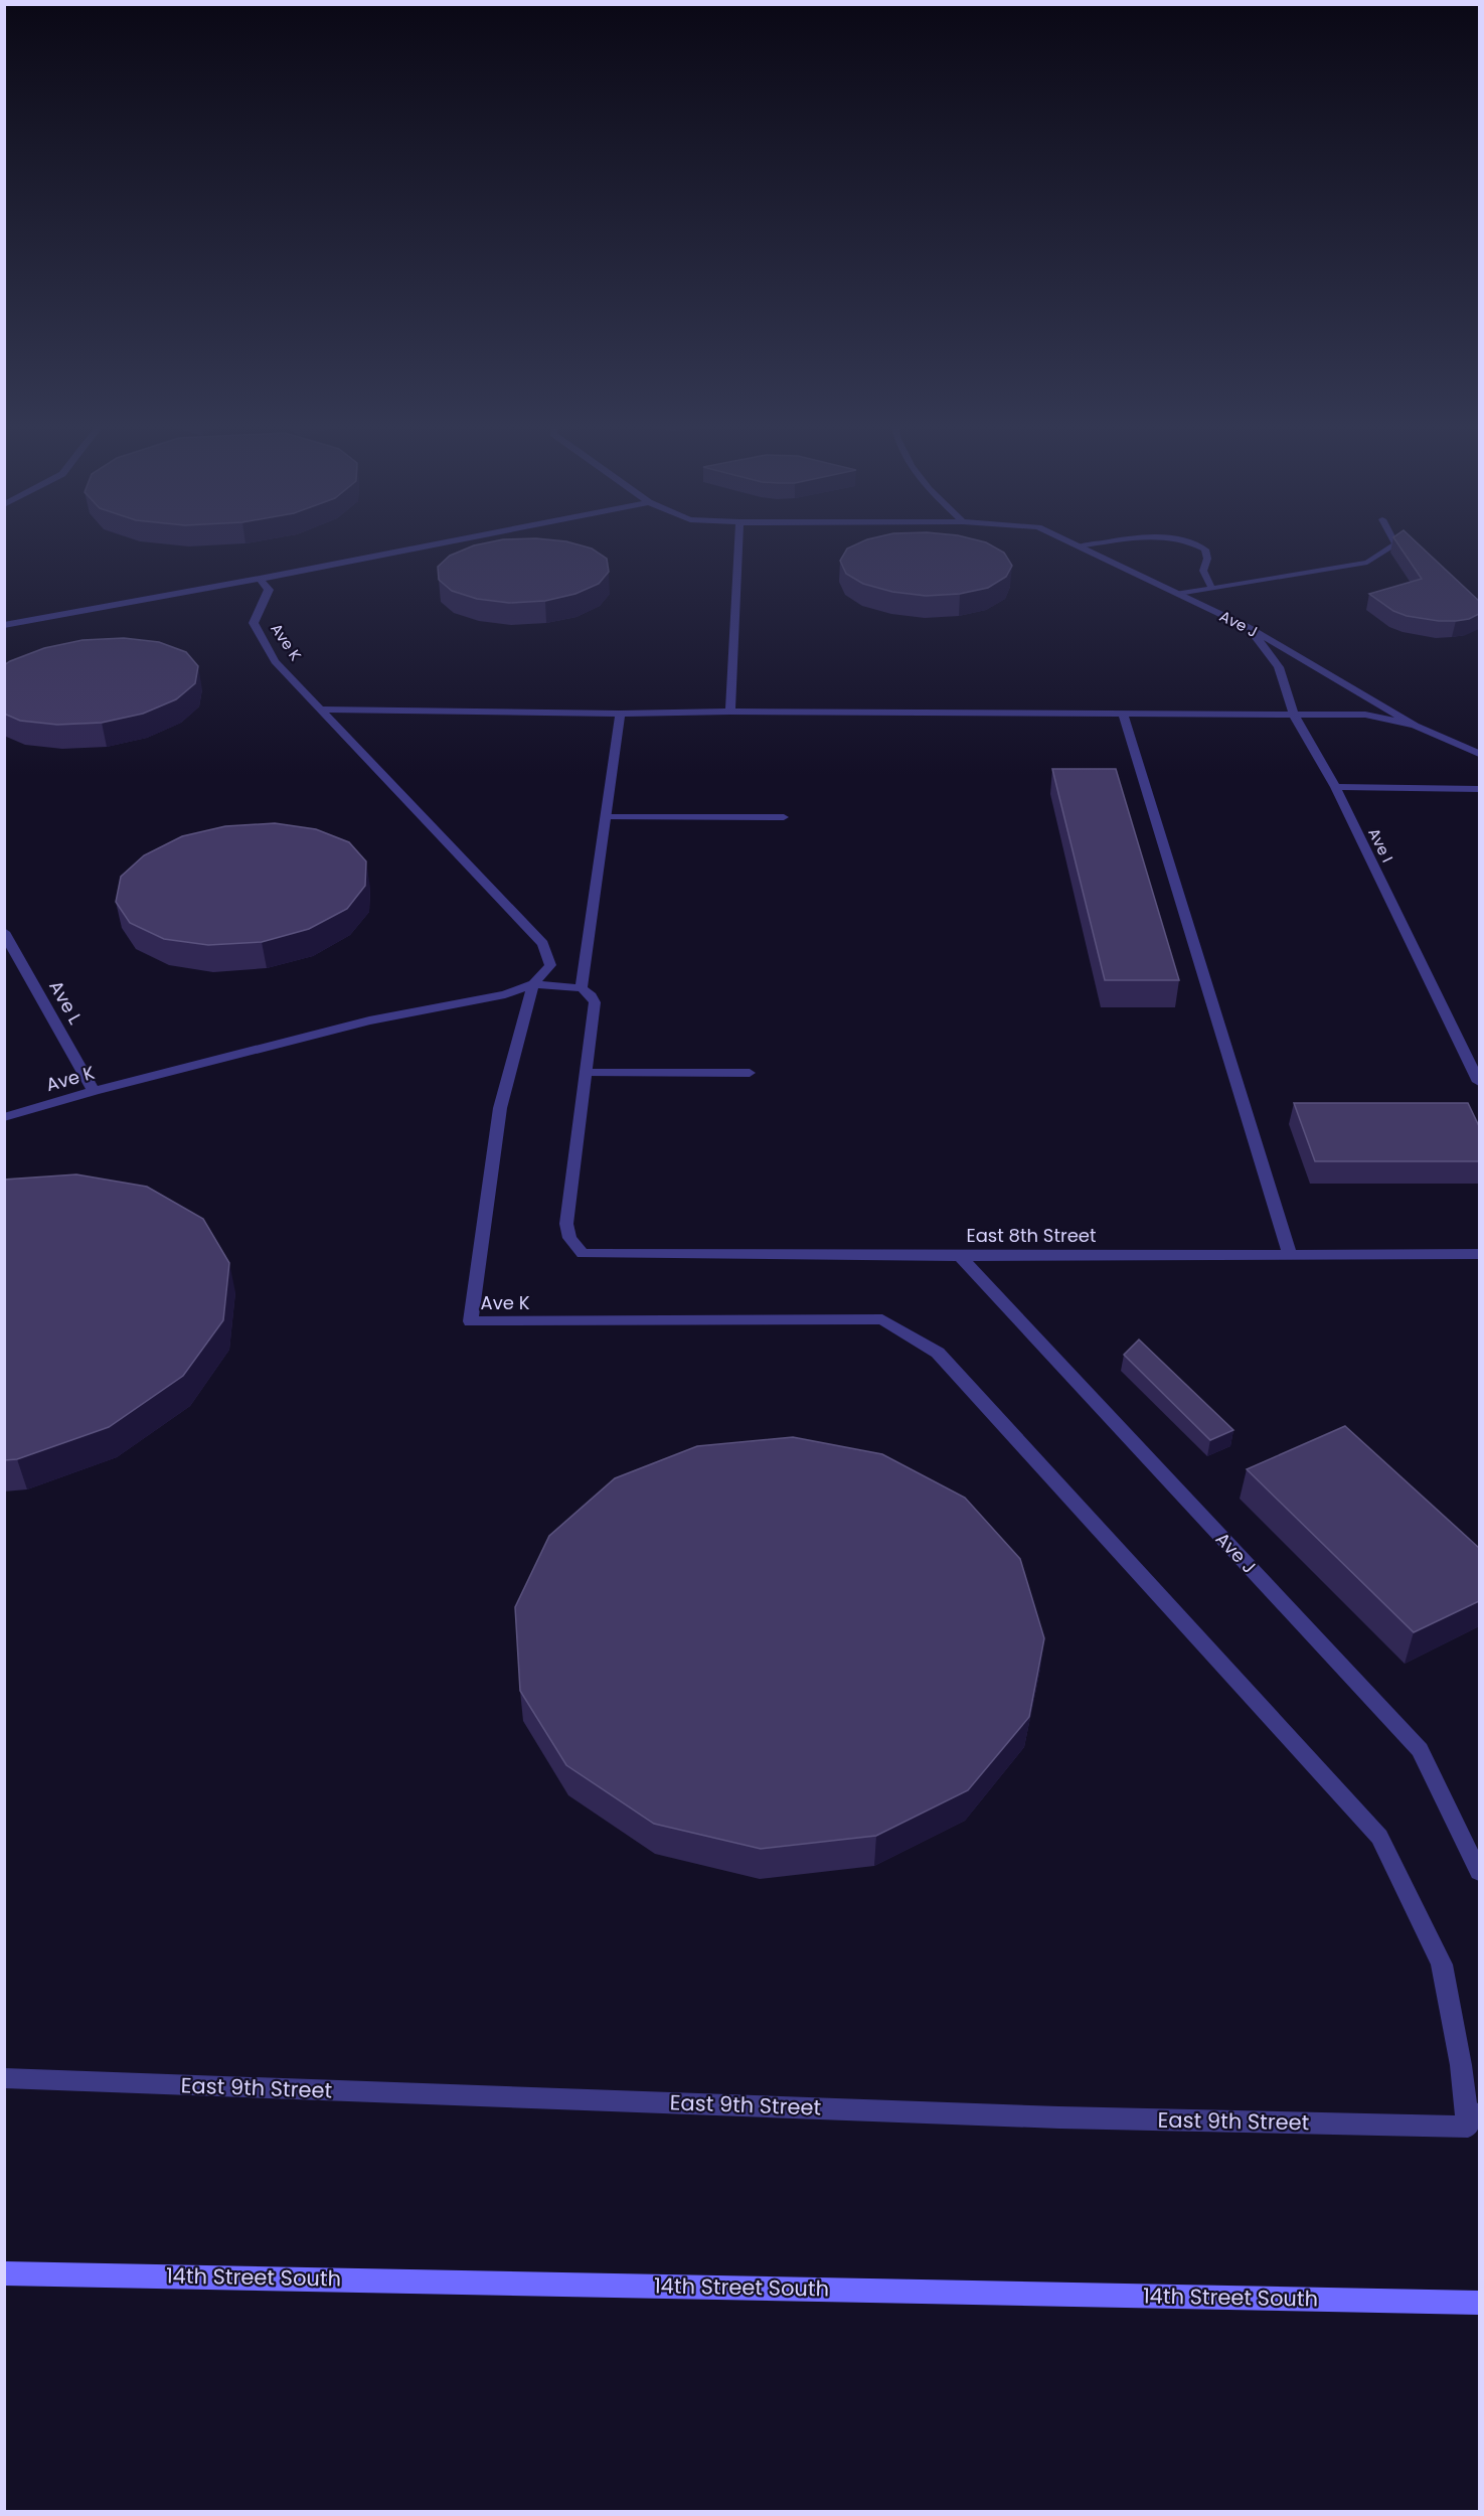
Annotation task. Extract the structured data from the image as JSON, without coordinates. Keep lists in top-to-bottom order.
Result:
{
  "streets": {
    "street": [
      "Ave J",
      "Ave K",
      "Ave I",
      "Ave L",
      "East 8th Street",
      "East 9th Street",
      "14th Street South"
    ]
  },
  "crossings": [
    ["Ave J", "Ave I"],
    ["Ave J", "East 8th Street"],
    ["Ave K", "Ave L"],
    ["Ave K", "East 9th Street"]
  ]
}
